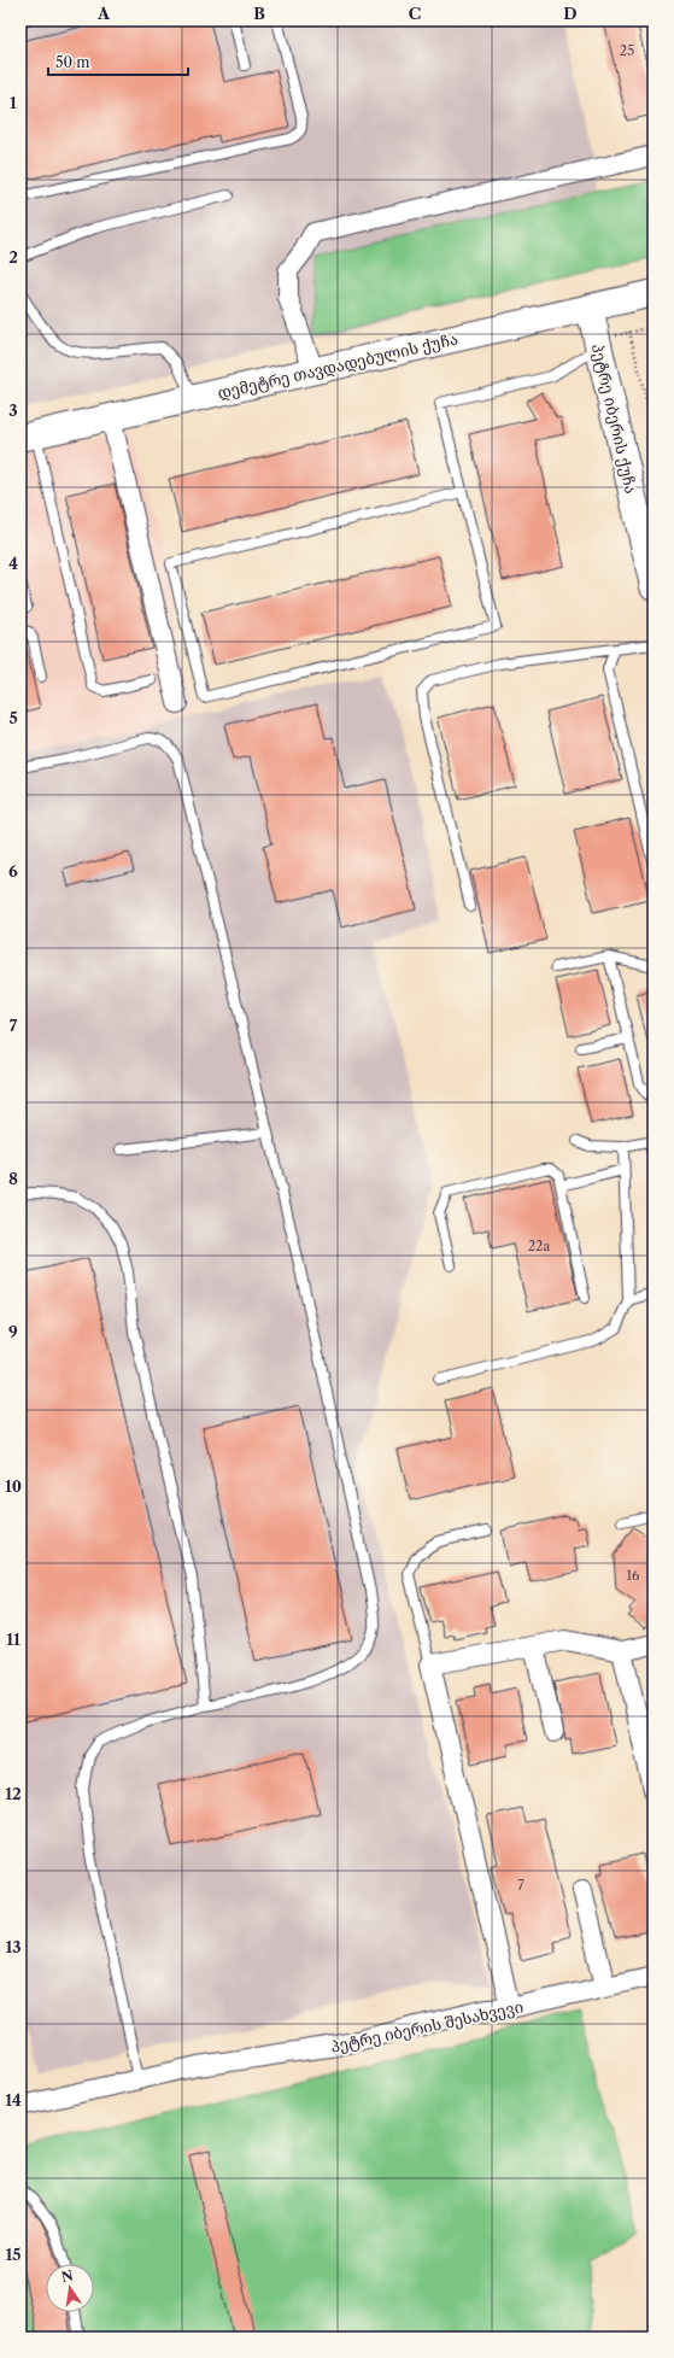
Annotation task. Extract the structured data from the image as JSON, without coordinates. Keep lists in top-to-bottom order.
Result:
{
  "streets": {
    "main road": ["დემეტრე თავდადებულის ქუჩა", "პეტრე იბერის ქუჩა"],
    "street": ["პეტრე იბერის შესახვევი"]
  },
  "crossings": [
    ["დემეტრე თავდადებულის ქუჩა", "პეტრე იბერის ქუჩა"]
  ],
  "house_numbers": [
    "25",
    "22a",
    "16",
    "7"
  ],
  "scale_bar": "50 m",
  "north": "top",
  "grid": {
    "columns": [
      "A",
      "B",
      "C",
      "D"
    ],
    "rows": [
      "1",
      "2",
      "3",
      "4",
      "5",
      "6",
      "7",
      "8",
      "9",
      "10",
      "11",
      "12",
      "13",
      "14",
      "15"
    ]
  }
}
